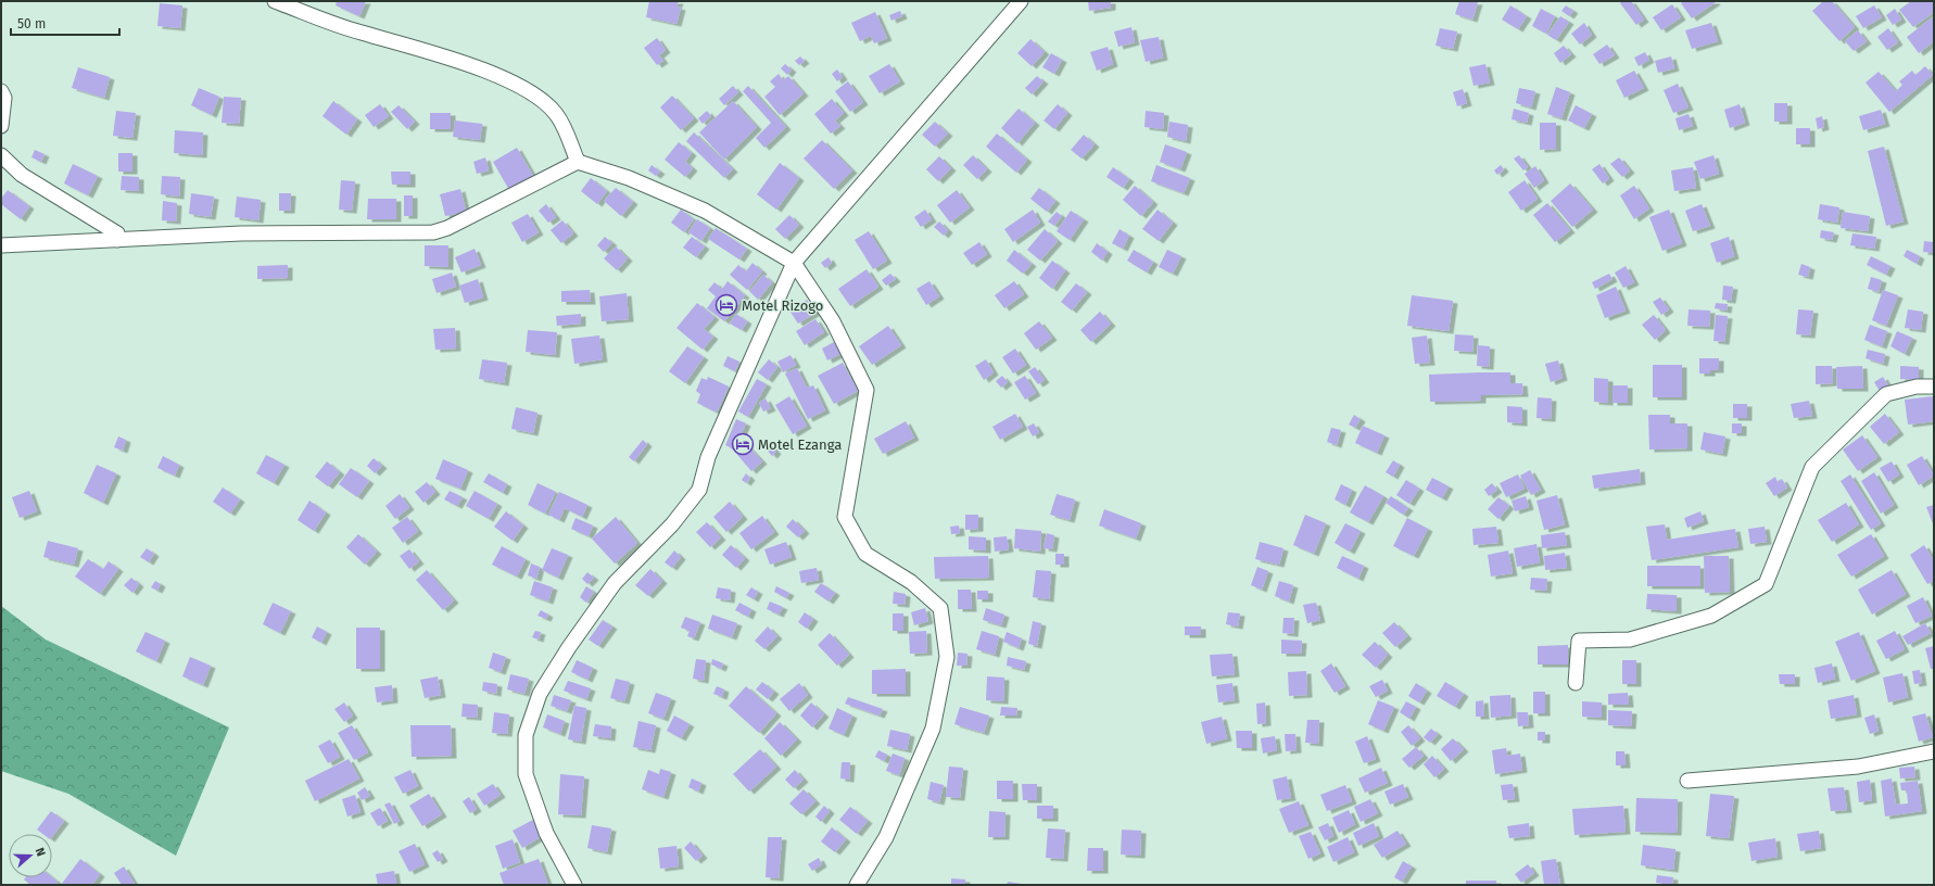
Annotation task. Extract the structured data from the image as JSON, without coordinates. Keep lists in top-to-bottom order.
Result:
{
  "places": {
    "hotel": ["Motel Rizogo", "Motel Ezanga"]
  },
  "scale_bar": "50 m",
  "north": "right"
}
